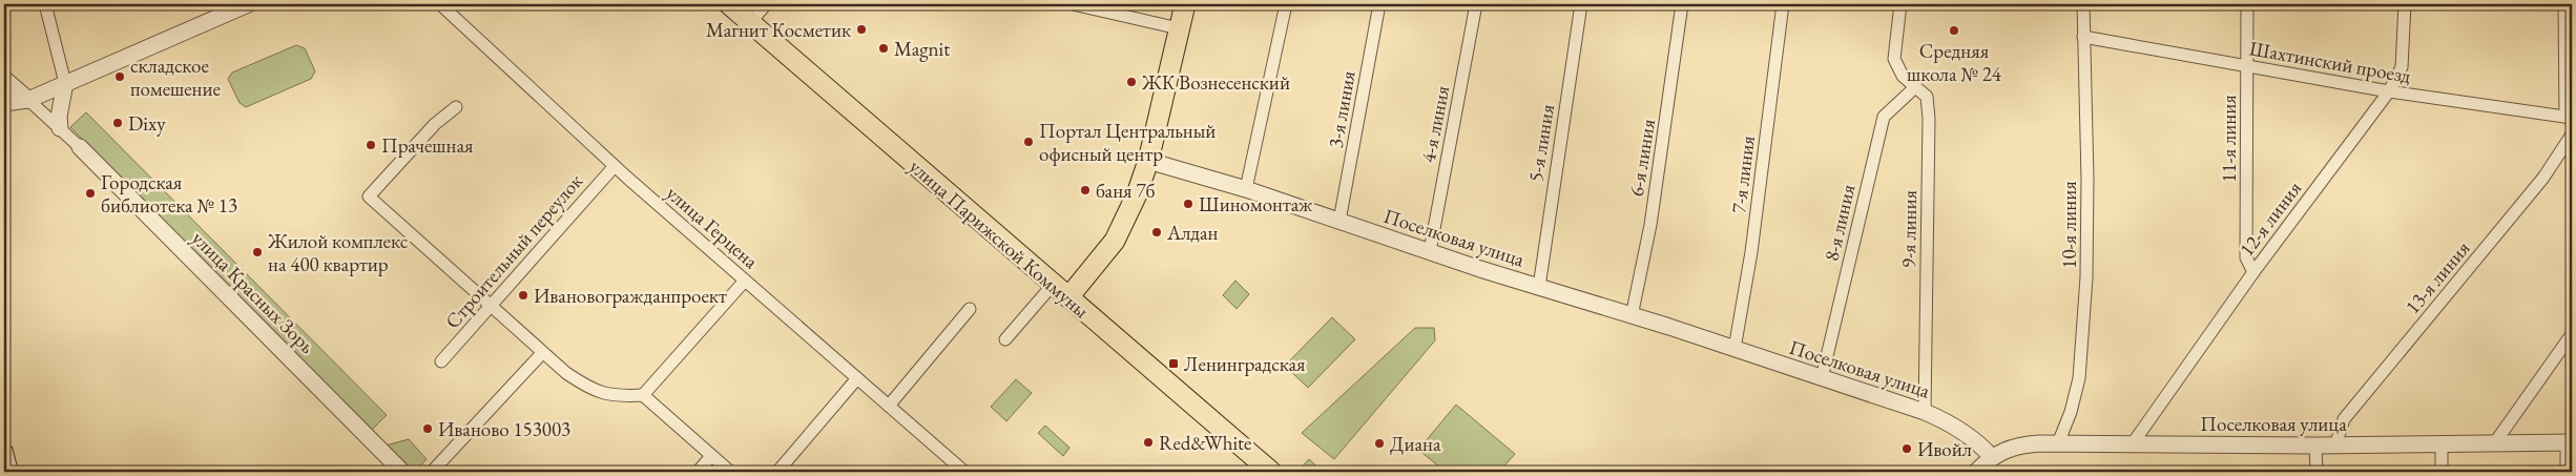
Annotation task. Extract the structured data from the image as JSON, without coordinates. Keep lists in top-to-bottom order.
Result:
{
  "streets": {
    "main road": ["улица Парижской Коммуны"],
    "street": [
      "Шахтинский проезд",
      "3-я линия",
      "4-я линия",
      "11-я линия",
      "5-я линия",
      "6-я линия",
      "7-я линия",
      "12-я линия",
      "8-я линия",
      "10-я линия",
      "улица Герцена",
      "9-я линия",
      "Поселковая улица",
      "Строительный переулок",
      "13-я линия",
      "улица Красных Зорь"
    ]
  },
  "crossings": [
    ["Шахтинский проезд", "11-я линия"],
    ["Шахтинский проезд", "12-я линия"],
    ["Шахтинский проезд", "10-я линия"],
    ["3-я линия", "Поселковая улица"],
    ["4-я линия", "Поселковая улица"],
    ["11-я линия", "12-я линия"],
    ["5-я линия", "Поселковая улица"],
    ["6-я линия", "Поселковая улица"],
    ["7-я линия", "Поселковая улица"],
    ["12-я линия", "Поселковая улица"],
    ["8-я линия", "9-я линия"],
    ["8-я линия", "Поселковая улица"],
    ["10-я линия", "Поселковая улица"],
    ["улица Герцена", "Строительный переулок"],
    ["9-я линия", "Поселковая улица"],
    ["Поселковая улица", "13-я линия"]
  ],
  "places": {
    "other": [
      "Магнит Косметик",
      "Средняя школа № 24",
      "Magnit",
      "складское помешение",
      "ЖК Вознесенский",
      "Dixy",
      "Портал Центральный офисный центр",
      "Прачешная",
      "баня 7б",
      "Городская библиотека № 13",
      "Шиномонтаж",
      "Алдан",
      "Жилой комплекс на 400 квартир",
      "Ивановогражданпроект",
      "Иваново 153003",
      "Red&White",
      "Диана",
      "Ивойл"
    ],
    "transit": ["Ленинградская"]
  }
}
